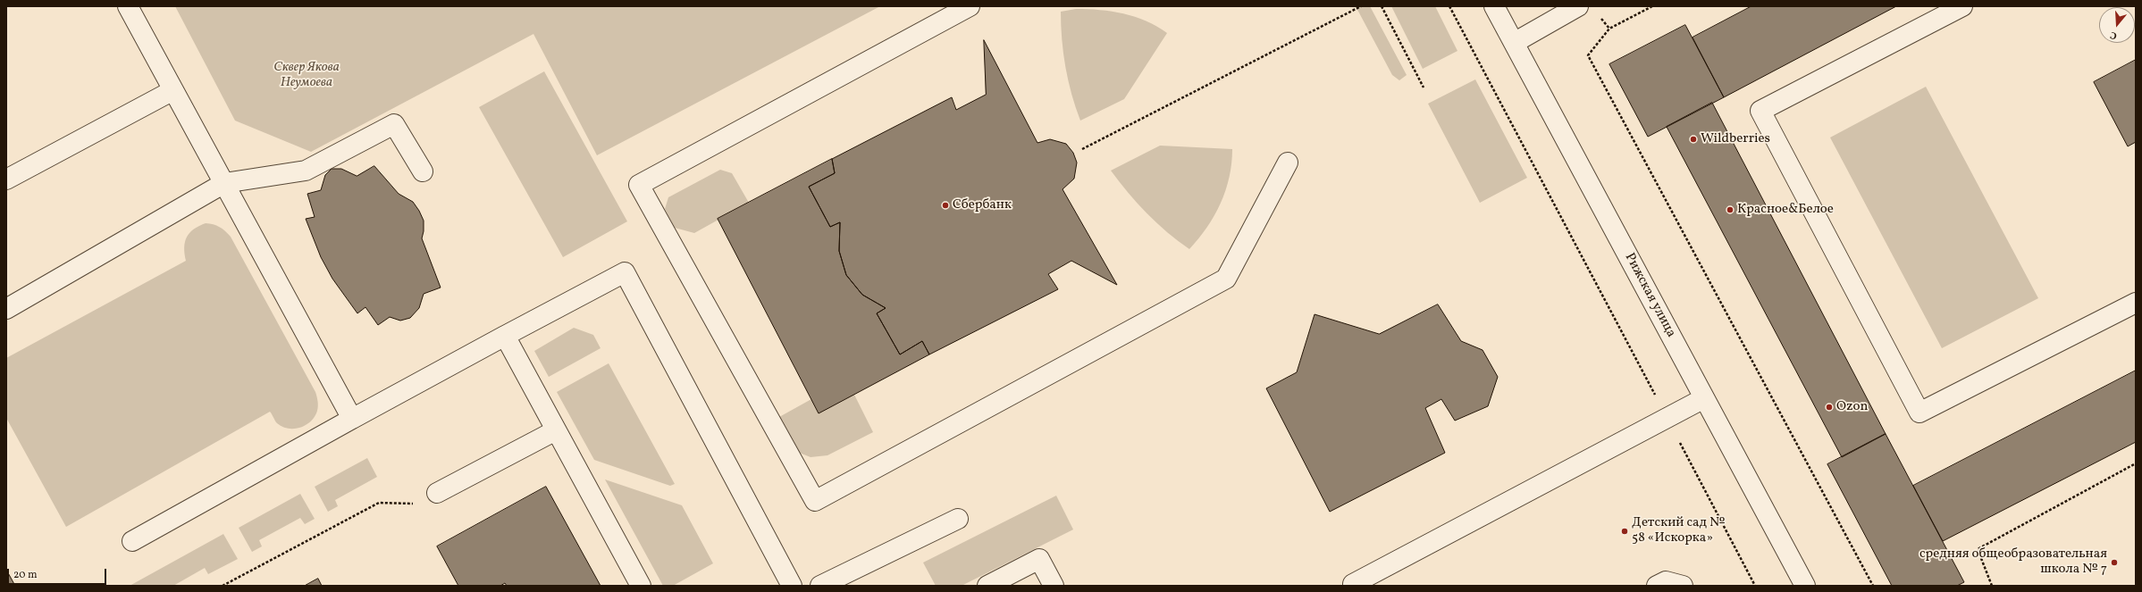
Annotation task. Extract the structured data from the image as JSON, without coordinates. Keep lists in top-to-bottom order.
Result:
{
  "streets": {
    "street": ["Рижская улица"]
  },
  "parks": ["Сквер Якова Неумоева"],
  "places": [
    "Wildberries",
    "Сбербанк",
    "Красное&Белое",
    "Ozon",
    "Детский сад № 58 «Искорка»",
    "средняя общеобразовательная школа № 7"
  ],
  "scale_bar": "20 m",
  "north": "bottom"
}
